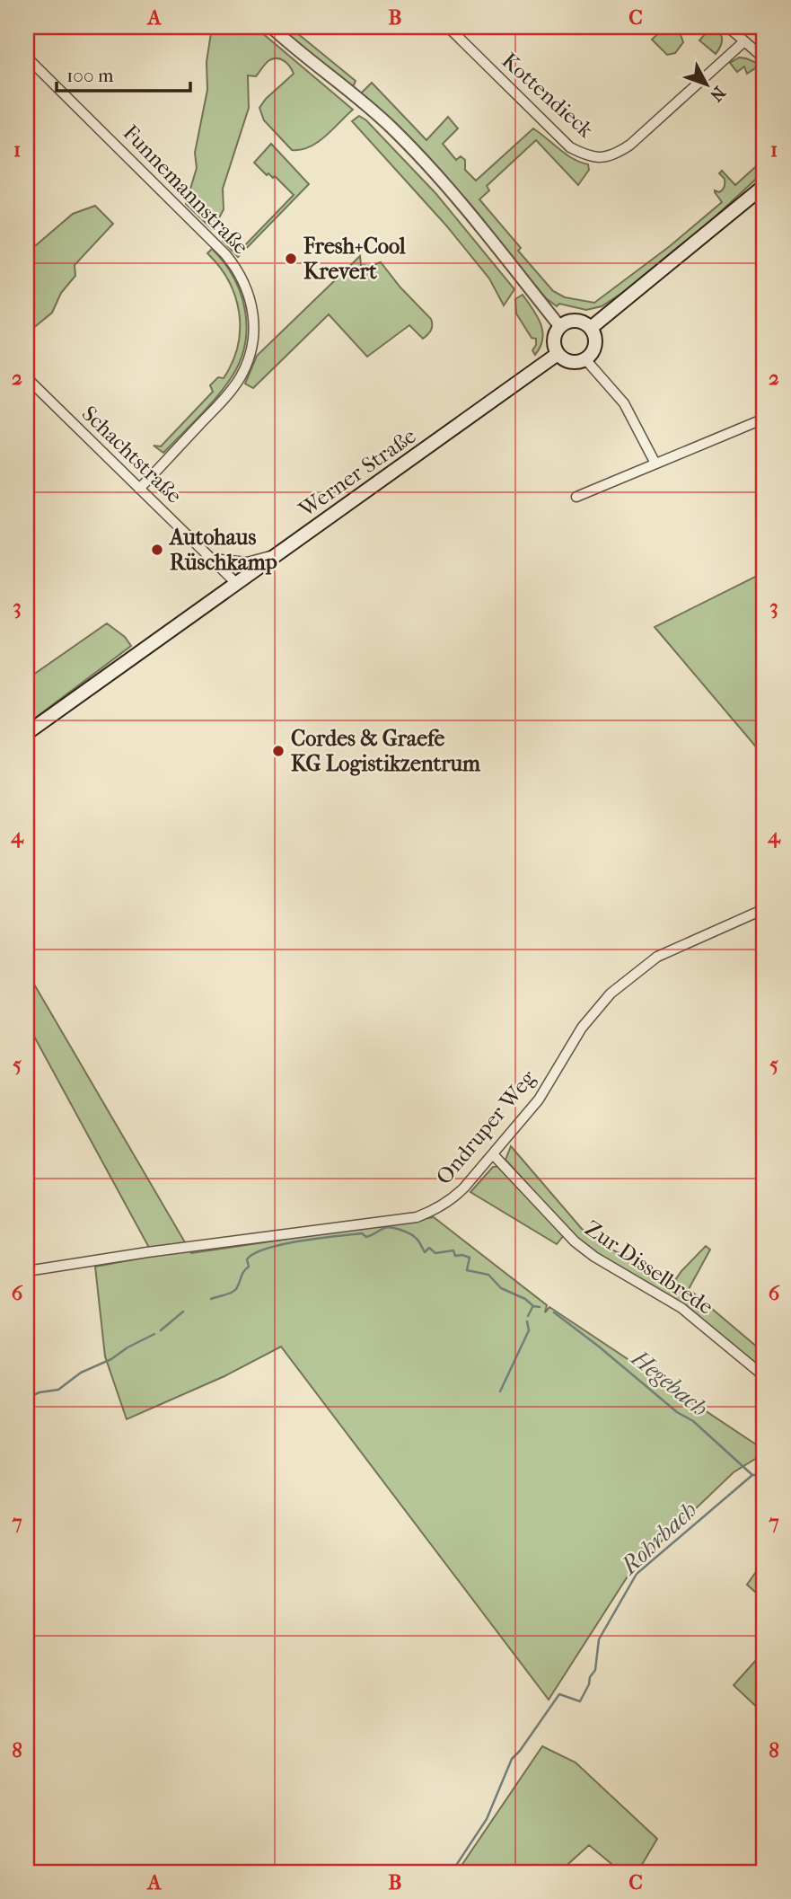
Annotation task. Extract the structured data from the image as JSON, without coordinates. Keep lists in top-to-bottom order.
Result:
{
  "streets": {
    "main road": ["Werner Straße"],
    "street": [
      "Kottendieck",
      "Funnemannstraße",
      "Schachtstraße",
      "Ondruper Weg",
      "Zur Disselbrede"
    ]
  },
  "crossings": [
    ["Funnemannstraße", "Schachtstraße"],
    ["Schachtstraße", "Werner Straße"],
    ["Ondruper Weg", "Zur Disselbrede"]
  ],
  "water": ["Hegebach", "Rohrbach"],
  "places": ["Fresh+Cool Krevert", "Autohaus Rüschkamp", "Cordes & Graefe KG Logistikzentrum"],
  "scale_bar": "100 m",
  "north": "bottom right",
  "grid": {
    "columns": ["A", "B", "C"],
    "rows": [
      "1",
      "2",
      "3",
      "4",
      "5",
      "6",
      "7",
      "8"
    ]
  }
}
